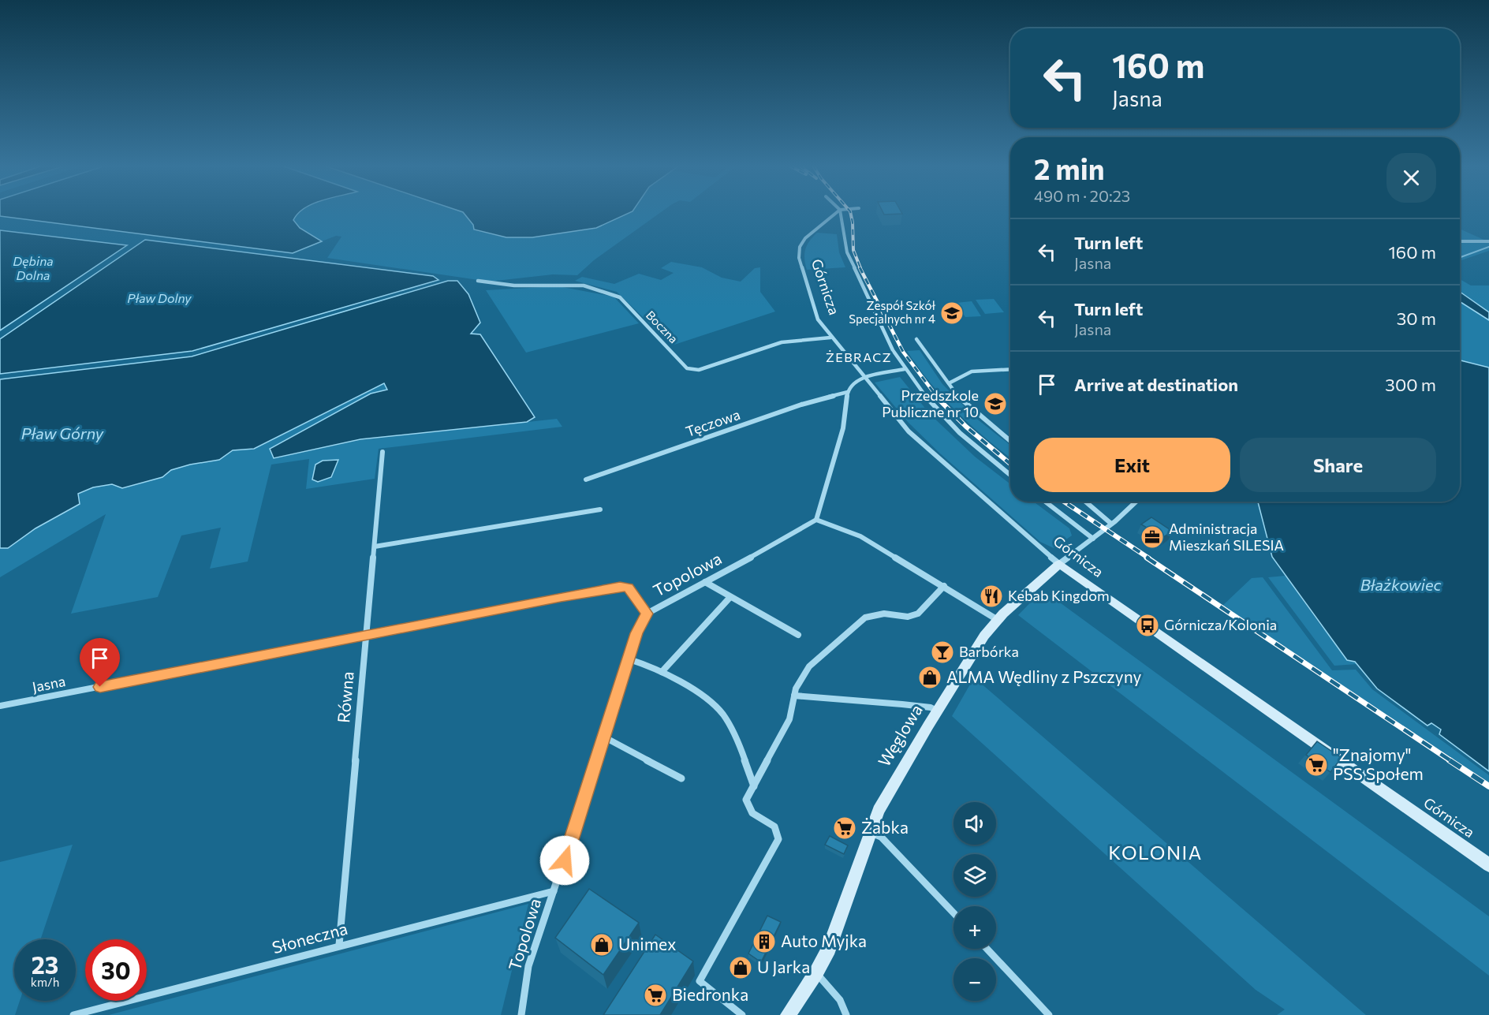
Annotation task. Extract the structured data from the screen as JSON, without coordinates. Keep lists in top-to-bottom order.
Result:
{
  "streets": {
    "street": [
      "Górnicza",
      "Boczna",
      "Tęczowa",
      "Topolowa",
      "Jasna",
      "Równa",
      "Węglowa",
      "Słoneczna"
    ]
  },
  "crossings": [
    ["Górnicza", "Boczna"],
    ["Górnicza", "Węglowa"],
    ["Topolowa", "Jasna"],
    ["Topolowa", "Słoneczna"],
    ["Jasna", "Równa"],
    ["Równa", "Słoneczna"]
  ],
  "districts": ["ŻEBRACZ", "KOLONIA"],
  "water": [
    "Dębina Dolna",
    "Pław Dolny",
    "Pław Górny",
    "Błażkowiec"
  ],
  "places": {
    "school or university": ["Zespół Szkół Specjalnych nr 4", "Przedszkole Publiczne nr 10"],
    "office": ["Administracja Mieszkań SILESIA"],
    "restaurant": ["Kebab Kingdom"],
    "bus stop": ["Górnicza/Kolonia"],
    "bar": ["Barbórka"],
    "shop": ["ALMA Wędliny z Pszczyny", "Unimex", "U Jarka"],
    "supermarket": ["\"Znajomy\" PSS Społem", "Żabka", "Biedronka"],
    "building": ["Auto Myjka"]
  },
  "page": {
    "turn": ["160 m", "Jasna"],
    "heading": ["2 min", "490 m · 20:23"],
    "list": [
      {
        "name": "Turn left",
        "note": "Jasna",
        "value": "160 m"
      },
      {
        "name": "Turn left",
        "note": "Jasna",
        "value": "30 m"
      },
      {
        "name": "Arrive at destination",
        "value": "300 m"
      }
    ],
    "buttons": ["Exit", "Share"],
    "map_buttons": ["+", "−"],
    "speed": "23 km/h",
    "limit": "30"
  }
}
